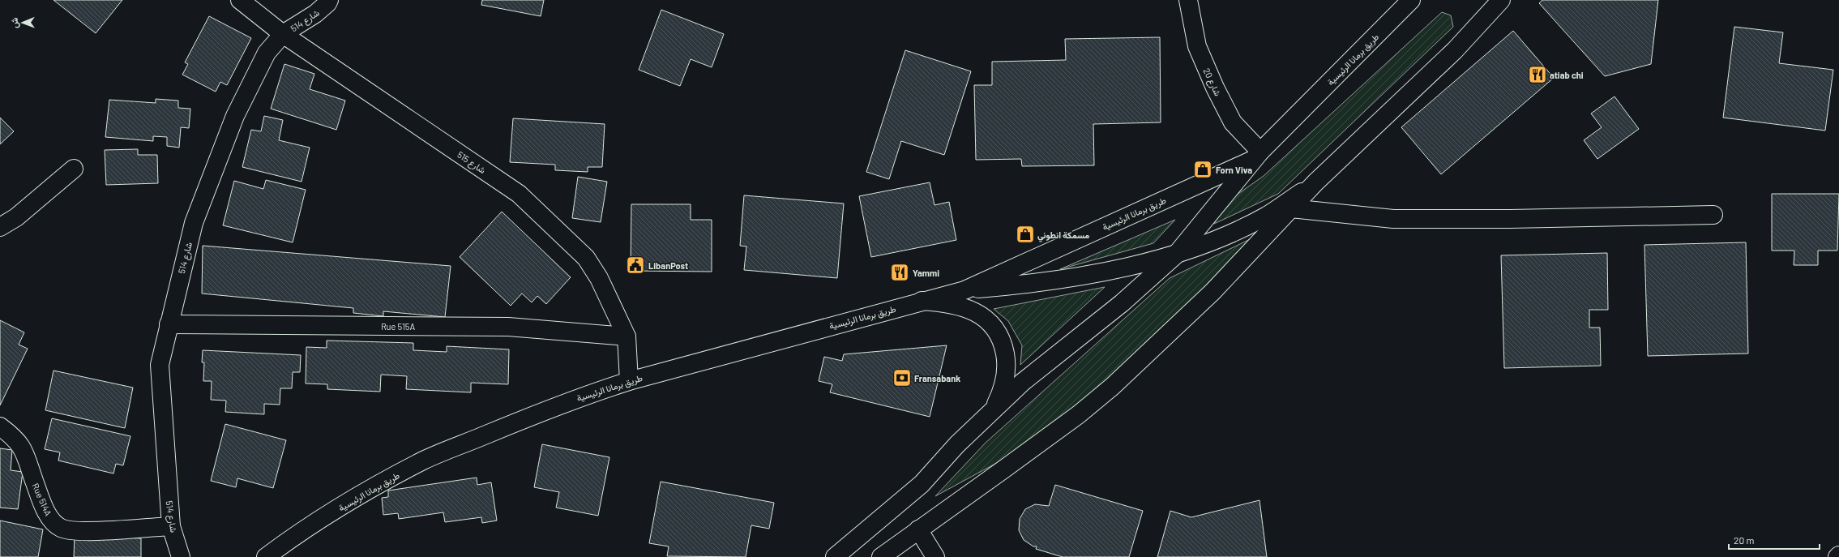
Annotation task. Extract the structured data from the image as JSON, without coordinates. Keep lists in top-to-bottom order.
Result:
{
  "streets": {
    "street": [
      "شارع 514",
      "طريق برمانا الرئيسية",
      "شارع 20",
      "شارع 515",
      "Rue 515A",
      "Rue 514A"
    ]
  },
  "crossings": [
    ["شارع 514", "شارع 515"],
    ["شارع 514", "Rue 515A"],
    ["شارع 514", "Rue 514A"],
    ["طريق برمانا الرئيسية", "شارع 20"],
    ["طريق برمانا الرئيسية", "شارع 515"],
    ["شارع 515", "Rue 515A"]
  ],
  "places": {
    "restaurant": ["atiab chi", "Yammi"],
    "shop": ["Forn Viva", "مسمكة انطوني"],
    "public building": ["LibanPost"],
    "bank": ["Fransabank"]
  },
  "scale_bar": "20 m",
  "north": "left"
}
